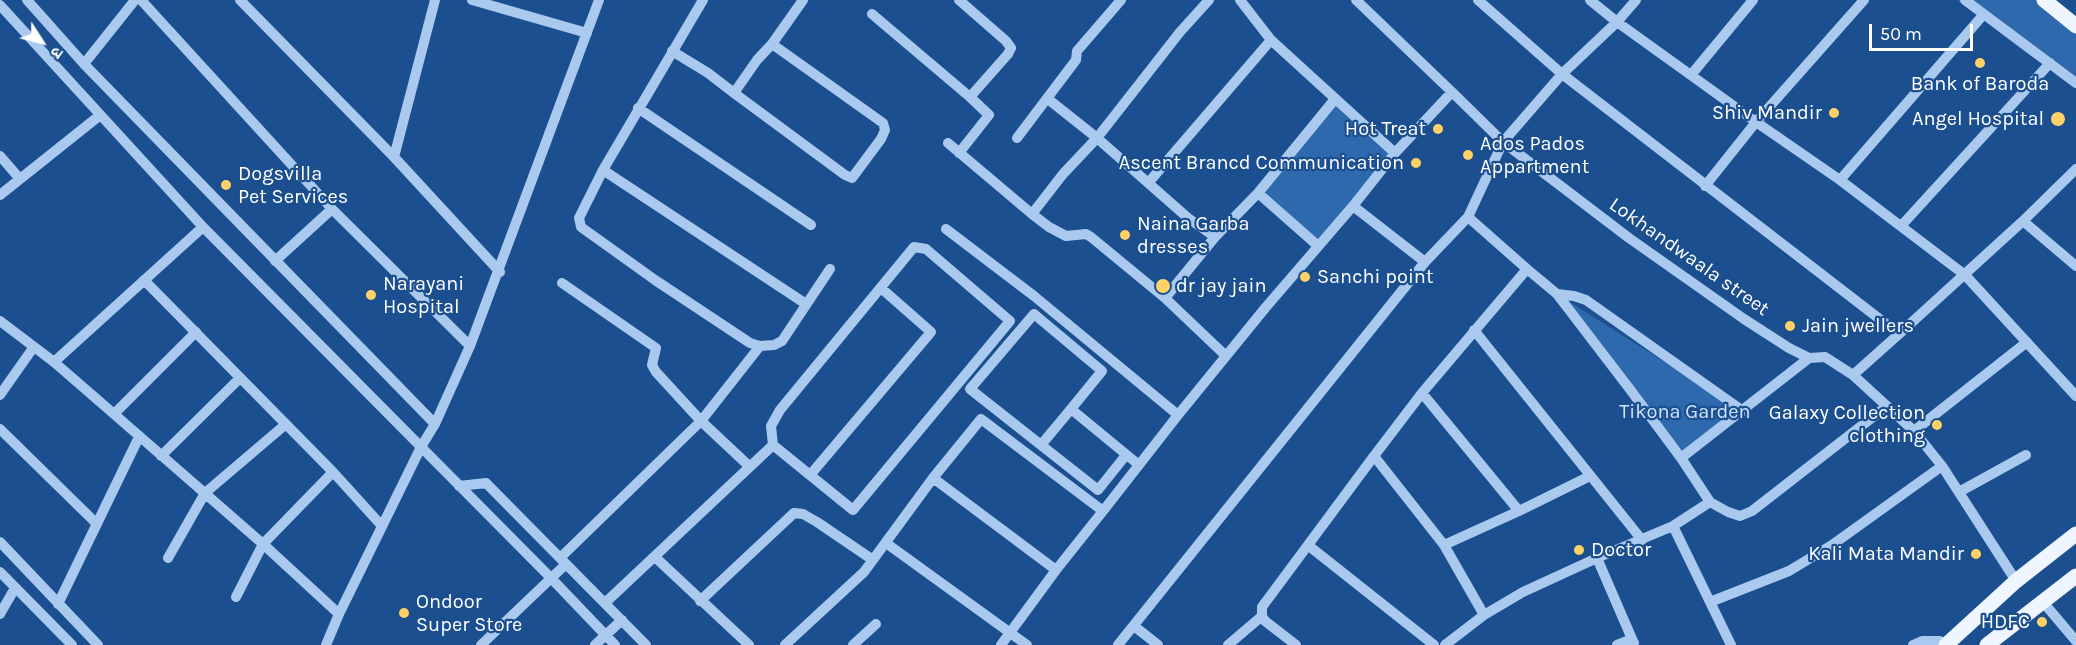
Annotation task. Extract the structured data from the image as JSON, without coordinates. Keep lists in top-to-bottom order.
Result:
{
  "streets": {
    "street": ["Lokhandwaala street"]
  },
  "parks": ["Tikona Garden"],
  "places": [
    "Bank of Baroda",
    "Shiv Mandir",
    "Angel Hospital",
    "Hot Treat",
    "Ados Pados Appartment",
    "Ascent Brancd Communication",
    "Dogsvilla Pet Services",
    "Naina Garba dresses",
    "Sanchi point",
    "dr jay jain",
    "Narayani Hospital",
    "Jain jwellers",
    "Galaxy Collection clothing",
    "Doctor",
    "Kali Mata Mandir",
    "Ondoor Super Store",
    "HDFC"
  ],
  "scale_bar": "50 m",
  "north": "bottom right"
}
